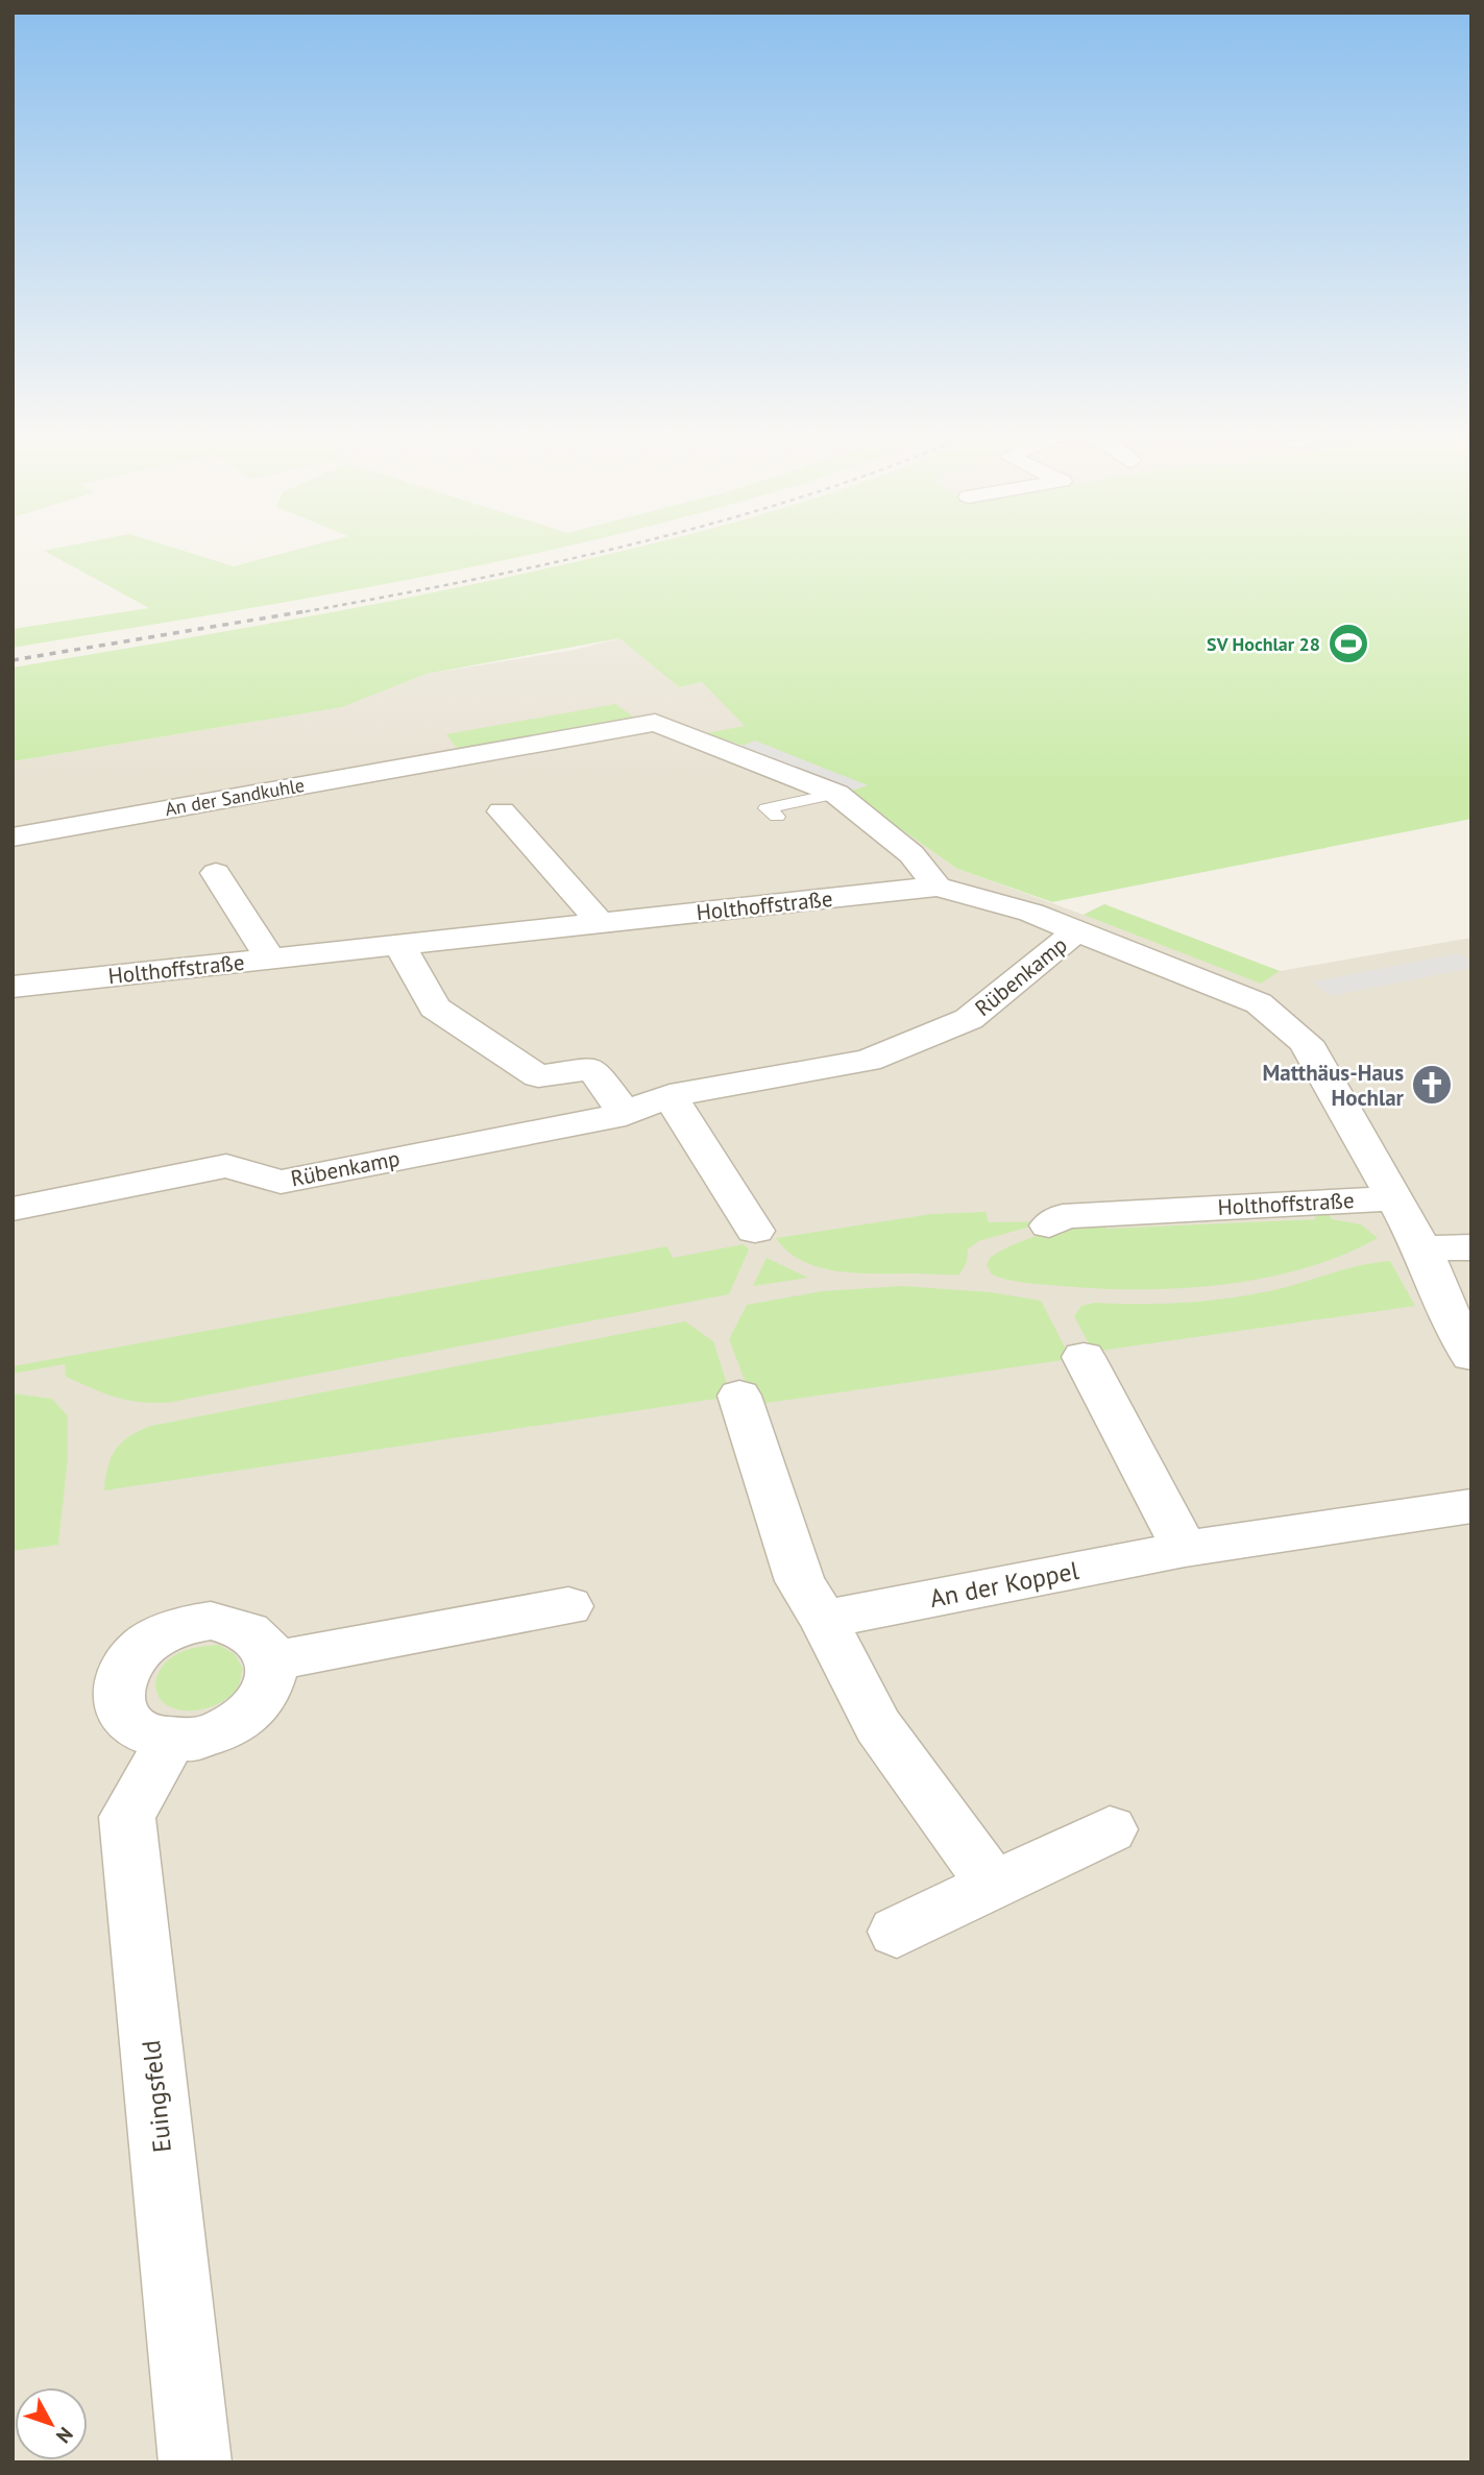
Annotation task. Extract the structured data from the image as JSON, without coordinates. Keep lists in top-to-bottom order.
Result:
{
  "streets": {
    "street": [
      "An der Sandkuhle",
      "Holthoffstraße",
      "Rübenkamp",
      "An der Koppel",
      "Euingsfeld"
    ]
  },
  "crossings": [
    ["Holthoffstraße", "Rübenkamp"]
  ],
  "places": {
    "sports": ["SV Hochlar 28"],
    "church": ["Matthäus-Haus Hochlar"]
  },
  "north": "bottom right"
}
